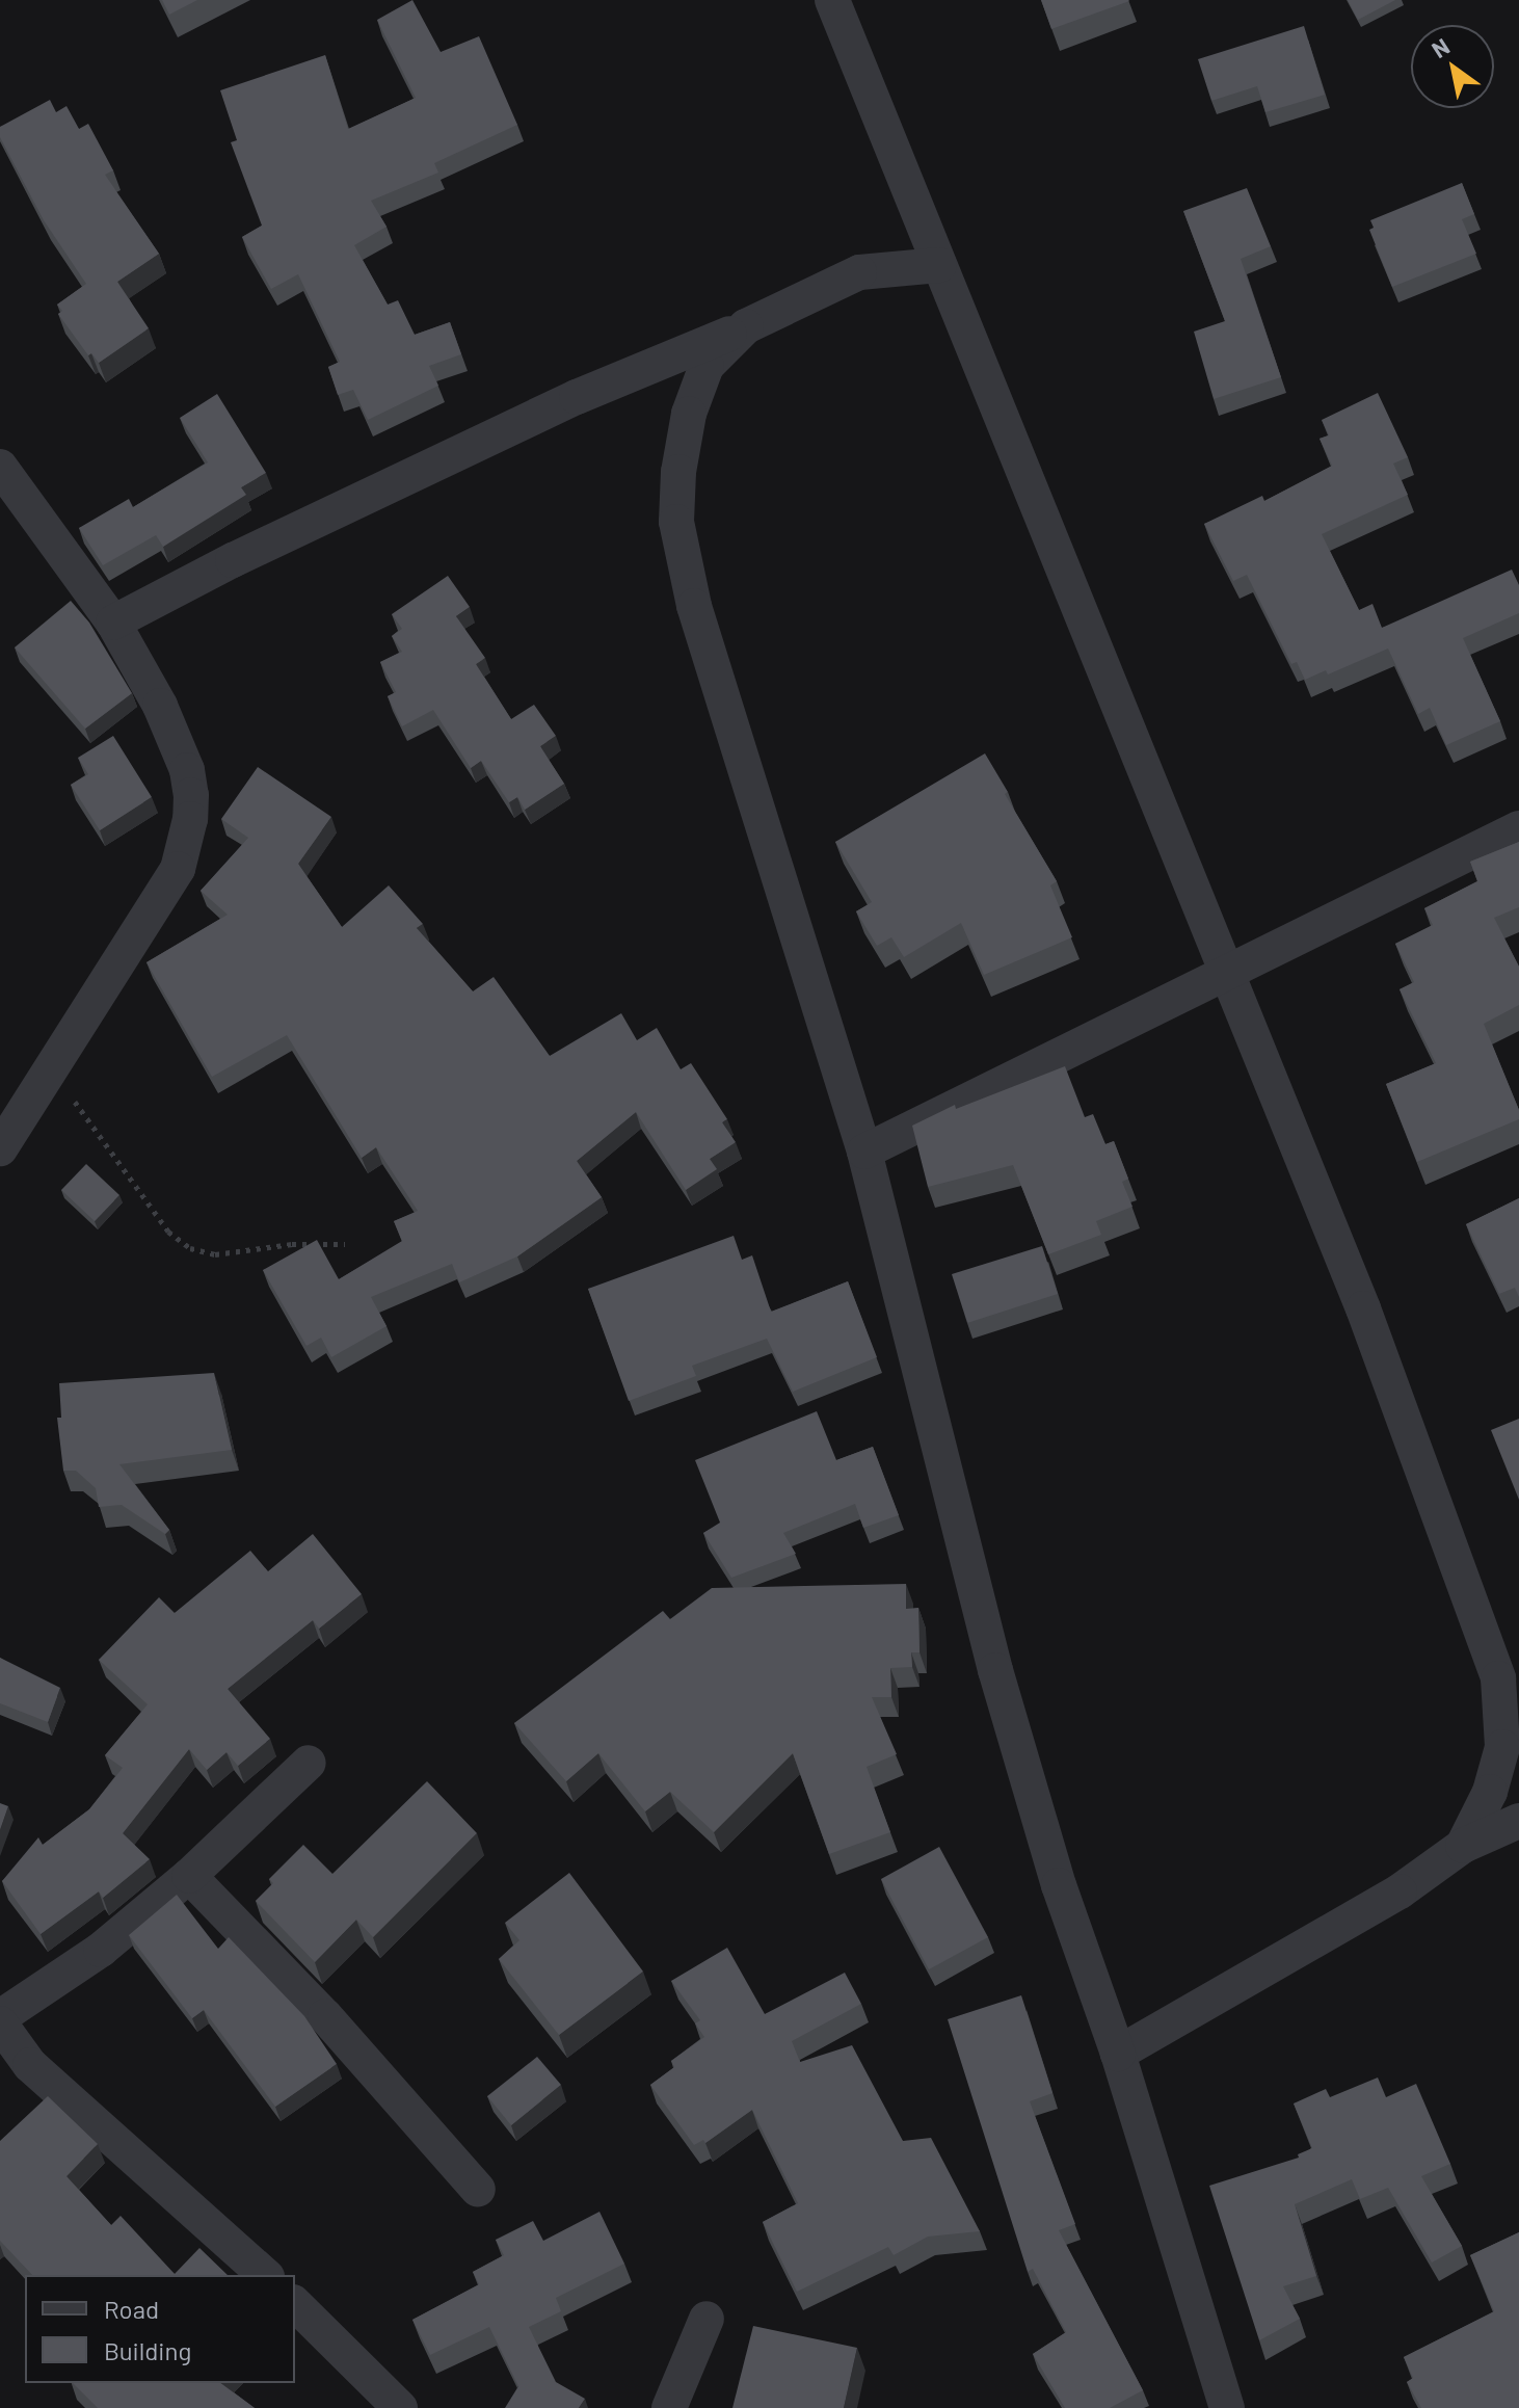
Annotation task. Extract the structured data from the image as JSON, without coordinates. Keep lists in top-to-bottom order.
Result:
{
  "legend": ["Road", "Building"],
  "north": "top left"
}
